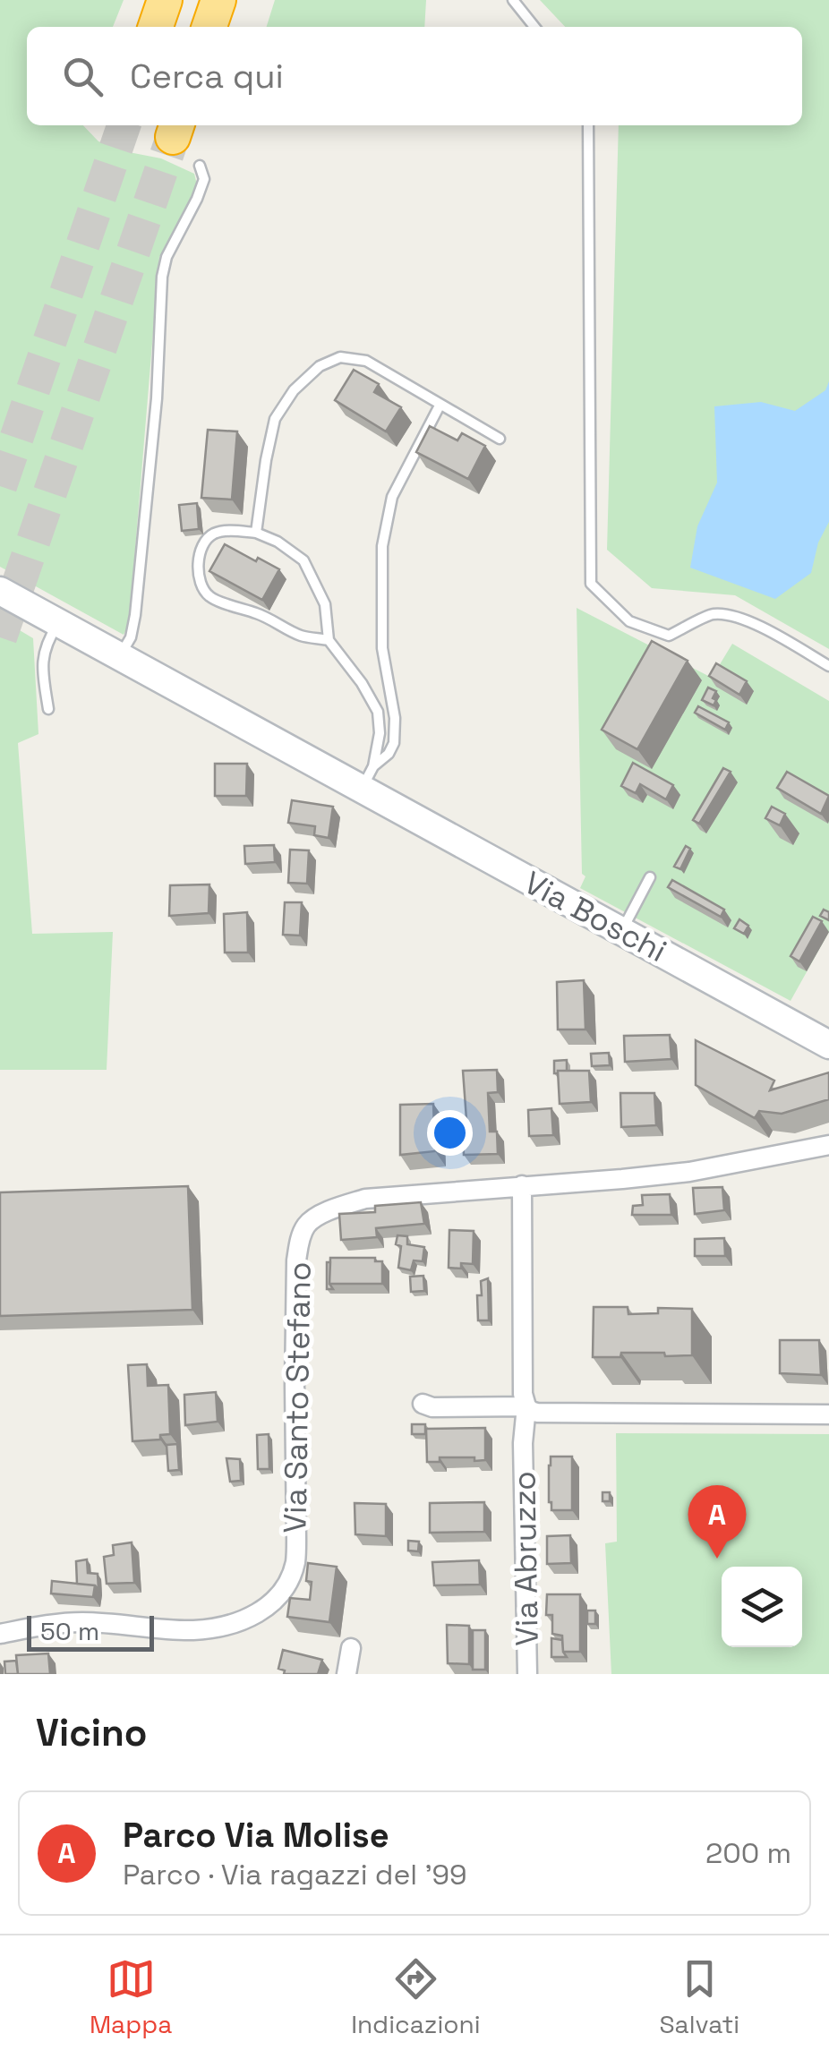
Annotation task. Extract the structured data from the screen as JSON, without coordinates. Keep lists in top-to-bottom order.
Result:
{
  "streets": {
    "main road": ["Via Boschi"],
    "street": ["Via Santo Stefano", "Via Abruzzo"]
  },
  "crossings": [
    ["Via Santo Stefano", "Via Abruzzo"]
  ],
  "scale_bar": "50 m",
  "page": {
    "search": "Cerca qui",
    "pins": "A",
    "scale": "50 m",
    "heading": "Vicino",
    "list": [
      {
        "mark": "A",
        "name": "Parco Via Molise",
        "note": "Parco · Via ragazzi del '99",
        "value": "200 m"
      }
    ],
    "nav": ["Mappa", "Indicazioni", "Salvati"]
  }
}
